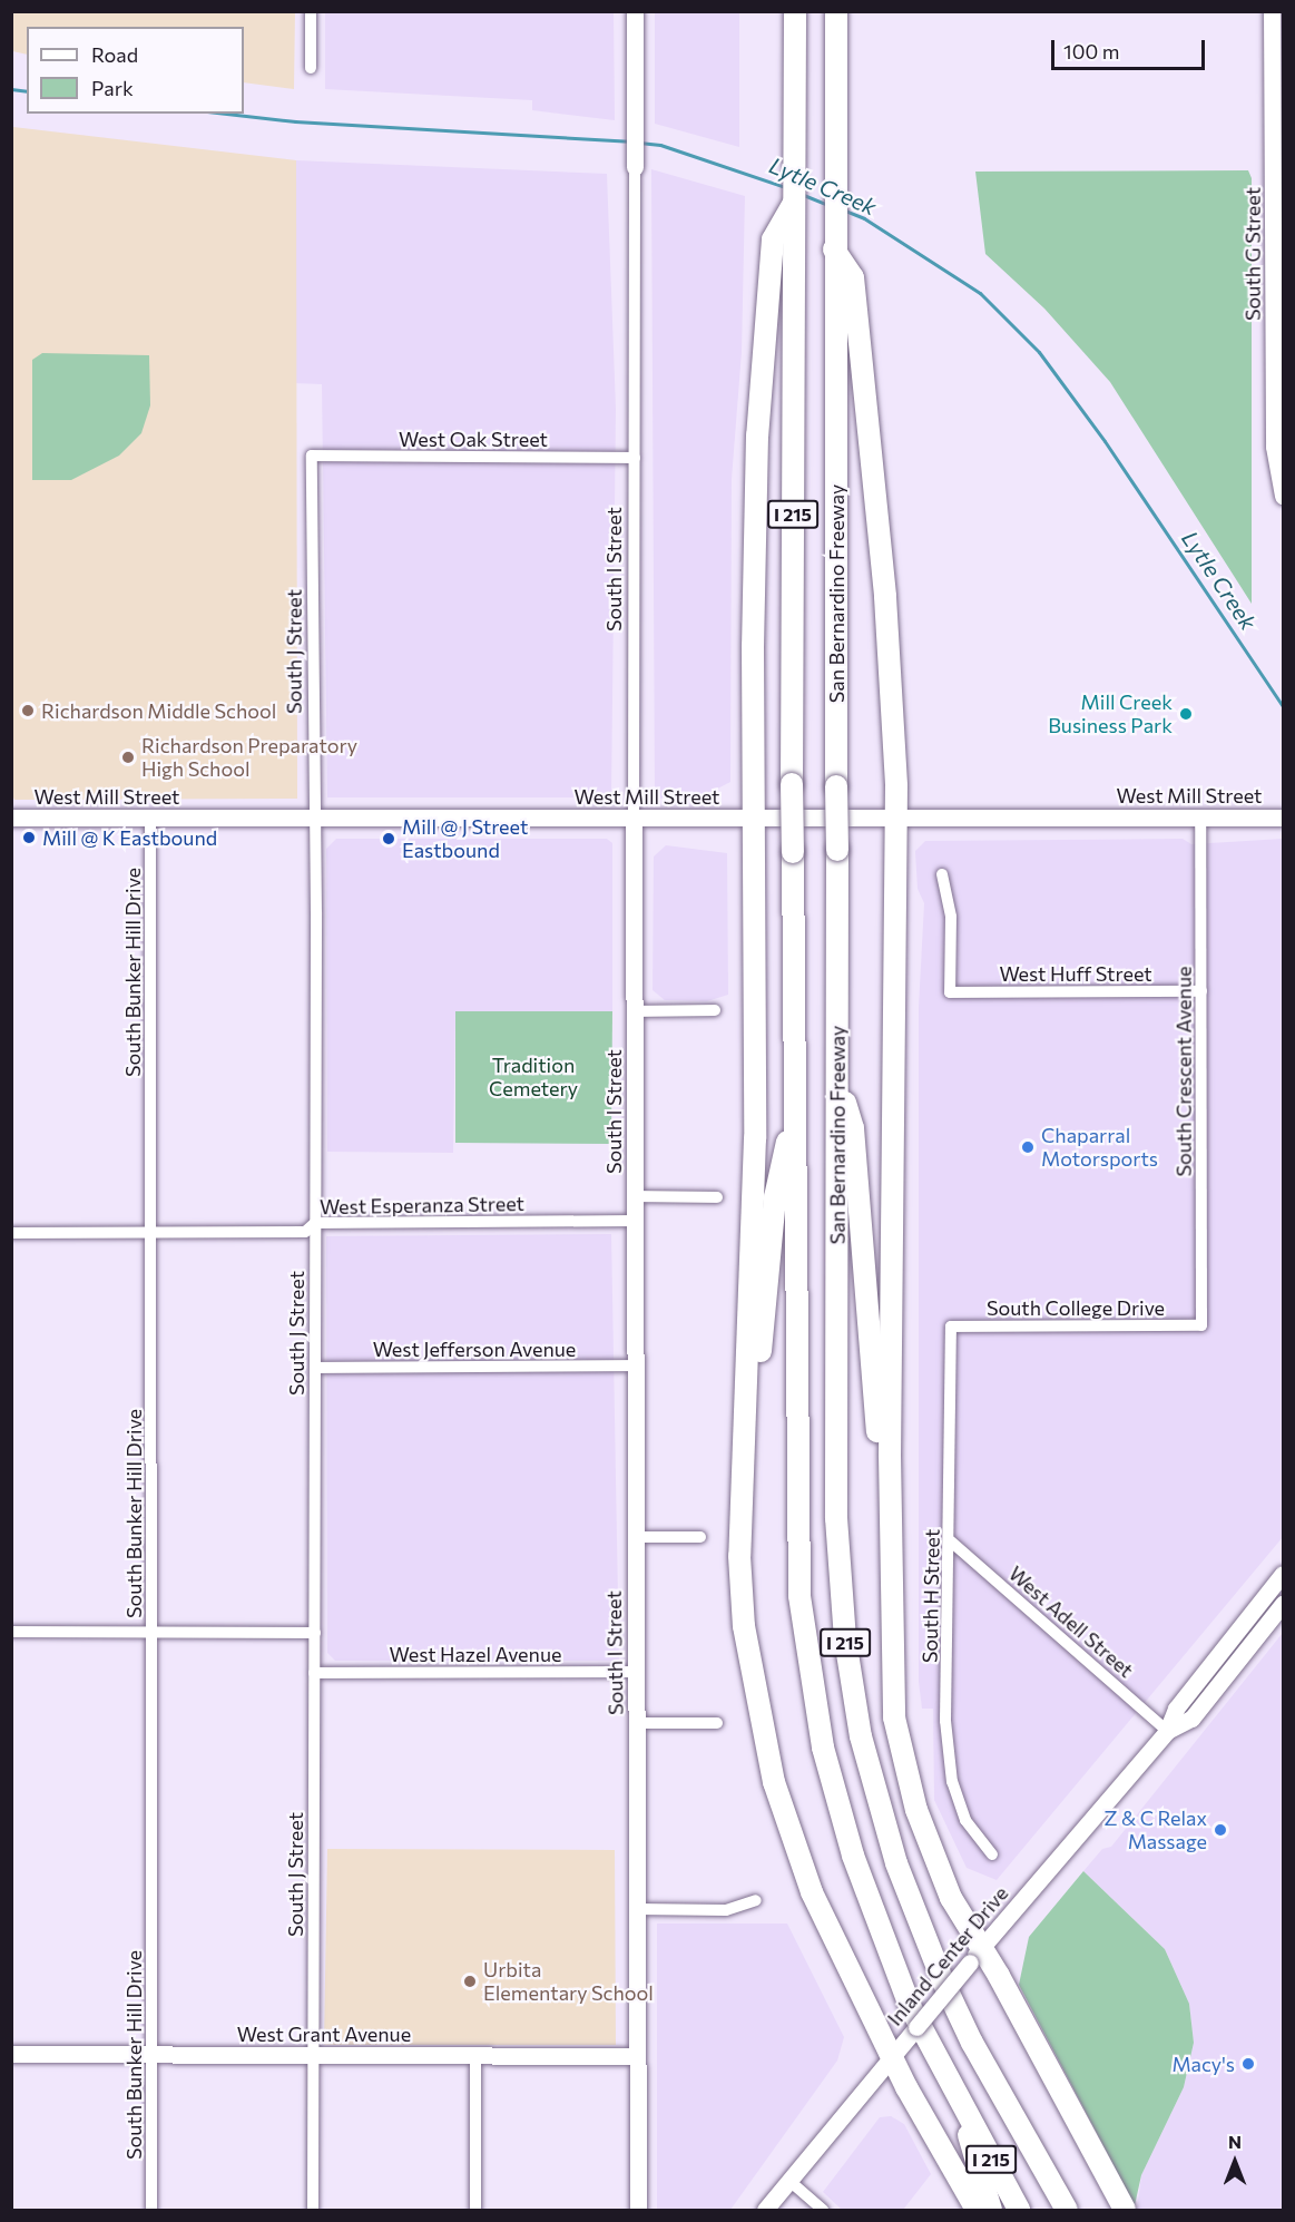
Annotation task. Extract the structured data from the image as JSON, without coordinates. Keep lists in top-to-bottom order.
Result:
{
  "streets": {
    "highway": ["I 215", "San Bernardino Freeway"],
    "main road": [
      "South G Street",
      "South I Street",
      "West Mill Street",
      "Inland Center Drive",
      "West Grant Avenue"
    ],
    "street": [
      "West Oak Street",
      "South J Street",
      "South Bunker Hill Drive",
      "West Huff Street",
      "South Crescent Avenue",
      "West Esperanza Street",
      "South College Drive",
      "West Jefferson Avenue",
      "South H Street",
      "West Adell Street",
      "West Hazel Avenue"
    ]
  },
  "crossings": [
    ["West Oak Street", "South I Street"],
    ["West Oak Street", "South J Street"],
    ["South I Street", "West Mill Street"],
    ["South I Street", "West Esperanza Street"],
    ["South I Street", "West Jefferson Avenue"],
    ["South I Street", "West Hazel Avenue"],
    ["South I Street", "West Grant Avenue"],
    ["South J Street", "West Mill Street"],
    ["South J Street", "West Esperanza Street"],
    ["South J Street", "West Jefferson Avenue"],
    ["South J Street", "West Hazel Avenue"],
    ["South J Street", "West Grant Avenue"],
    ["West Mill Street", "South Bunker Hill Drive"],
    ["West Mill Street", "South Crescent Avenue"],
    ["South Bunker Hill Drive", "West Esperanza Street"],
    ["South Bunker Hill Drive", "West Grant Avenue"],
    ["West Huff Street", "South Crescent Avenue"],
    ["South Crescent Avenue", "South College Drive"],
    ["South College Drive", "South H Street"],
    ["South H Street", "West Adell Street"],
    ["West Adell Street", "Inland Center Drive"]
  ],
  "water": ["Lytle Creek"],
  "parks": ["Tradition Cemetery"],
  "places": [
    "Richardson Middle School",
    "Mill Creek Business Park",
    "Richardson Preparatory High School",
    "Mill @ K Eastbound",
    "Mill @ J Street Eastbound",
    "Chaparral Motorsports",
    "Z & C Relax Massage",
    "Urbita Elementary School",
    "Macy's"
  ],
  "legend": ["Road", "Park"],
  "scale_bar": "100 m",
  "north": "top"
}
